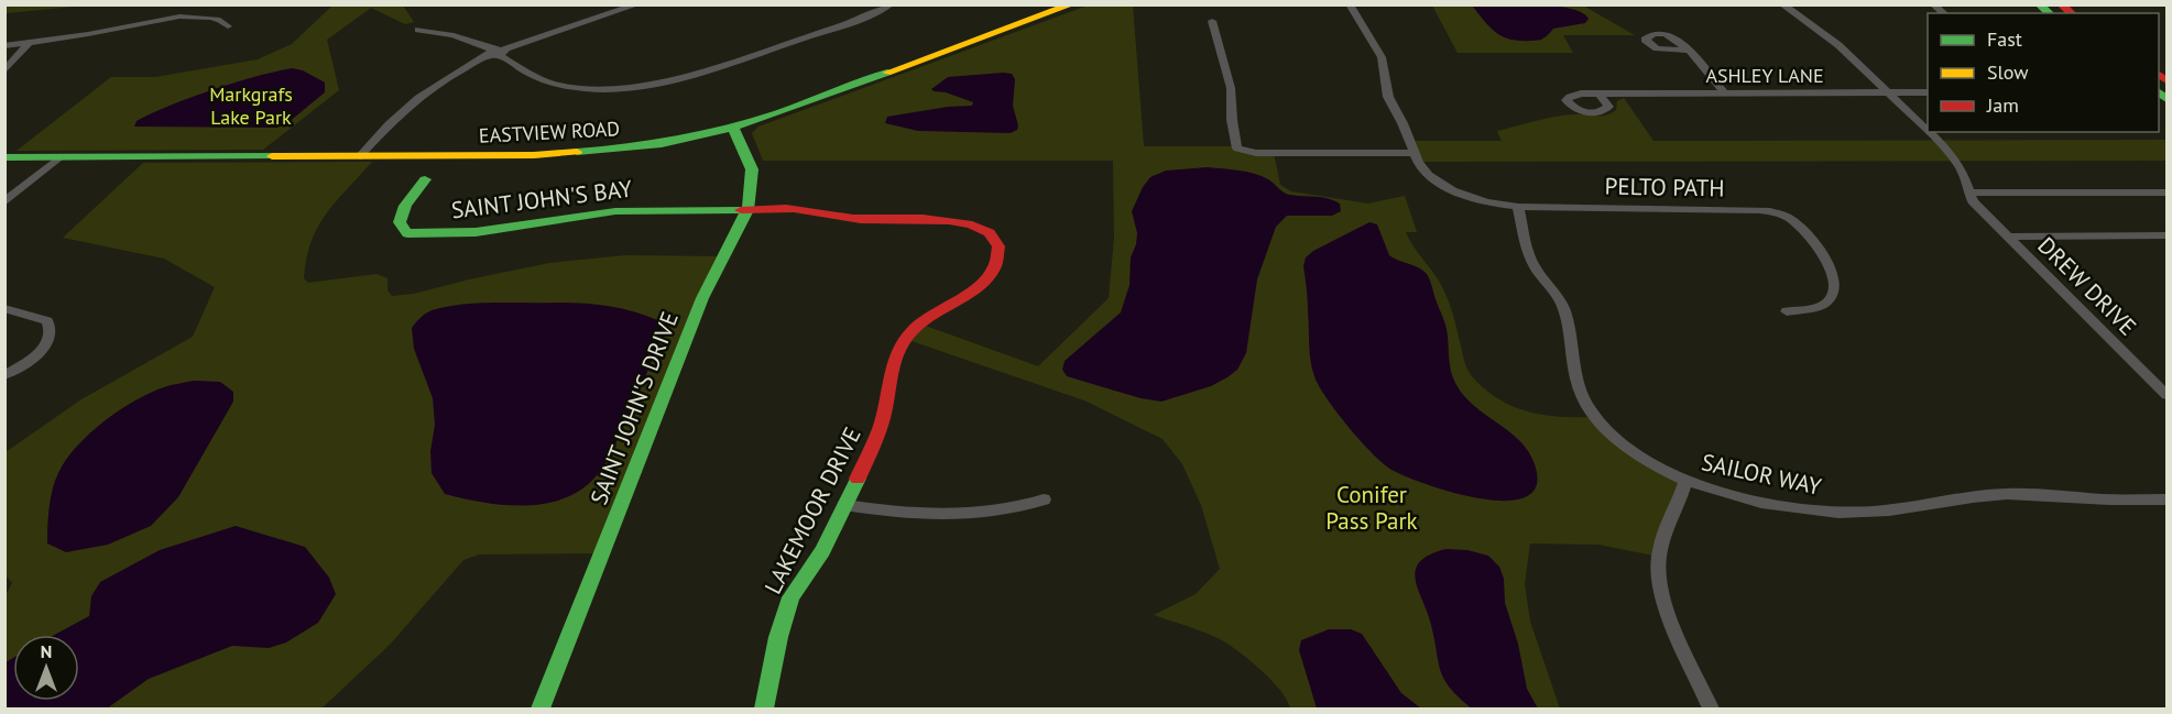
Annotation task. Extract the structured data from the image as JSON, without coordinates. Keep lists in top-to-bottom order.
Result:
{
  "streets": {
    "street": [
      "ASHLEY LANE",
      "EASTVIEW ROAD",
      "PELTO PATH",
      "SAINT JOHN'S BAY",
      "DREW DRIVE",
      "SAINT JOHN'S DRIVE",
      "SAILOR WAY",
      "LAKEMOOR DRIVE"
    ]
  },
  "crossings": [
    ["ASHLEY LANE", "DREW DRIVE"],
    ["EASTVIEW ROAD", "SAINT JOHN'S DRIVE"],
    ["PELTO PATH", "SAILOR WAY"],
    ["SAINT JOHN'S BAY", "SAINT JOHN'S DRIVE"],
    ["SAINT JOHN'S BAY", "LAKEMOOR DRIVE"],
    ["SAINT JOHN'S DRIVE", "LAKEMOOR DRIVE"]
  ],
  "parks": ["Markgrafs Lake Park", "Conifer Pass Park"],
  "legend": ["Fast", "Slow", "Jam"],
  "north": "top"
}
